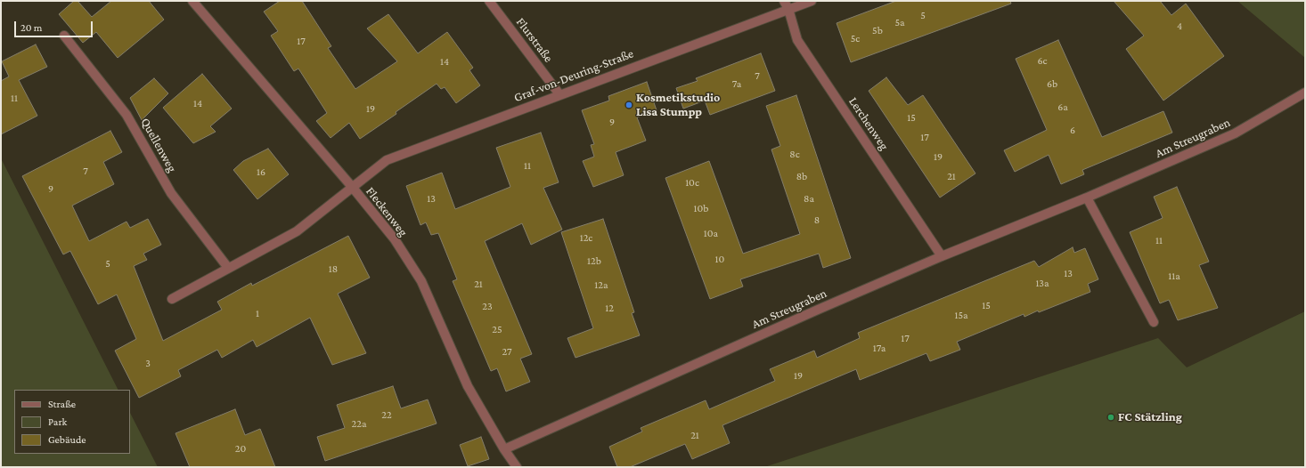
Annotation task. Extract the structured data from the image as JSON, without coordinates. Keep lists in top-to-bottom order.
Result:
{
  "streets": {
    "street": [
      "Flurstraße",
      "Graf-von-Deuring-Straße",
      "Lerchenweg",
      "Am Streugraben",
      "Quellenweg",
      "Fleckenweg"
    ]
  },
  "crossings": [
    ["Flurstraße", "Graf-von-Deuring-Straße"],
    ["Graf-von-Deuring-Straße", "Lerchenweg"],
    ["Graf-von-Deuring-Straße", "Fleckenweg"],
    ["Lerchenweg", "Am Streugraben"],
    ["Am Streugraben", "Fleckenweg"]
  ],
  "places": ["Kosmetikstudio Lisa Stumpp", "FC Stätzling"],
  "house_numbers": [
    "5",
    "5a",
    "4",
    "5b",
    "5c",
    "17",
    "6c",
    "14",
    "7",
    "7a",
    "6b",
    "11",
    "14",
    "6a",
    "19",
    "15",
    "9",
    "6",
    "17",
    "8c",
    "19",
    "11",
    "7",
    "16",
    "8b",
    "21",
    "10c",
    "9",
    "13",
    "8a",
    "10b",
    "8",
    "10a",
    "12c",
    "11",
    "10",
    "12b",
    "5",
    "18",
    "13",
    "11a",
    "13a",
    "21",
    "12a",
    "15",
    "23",
    "12",
    "1",
    "15a",
    "25",
    "17",
    "17a",
    "27",
    "3",
    "19",
    "22",
    "22a",
    "21",
    "20"
  ],
  "legend": ["Straße", "Park", "Gebäude"],
  "scale_bar": "20 m"
}
